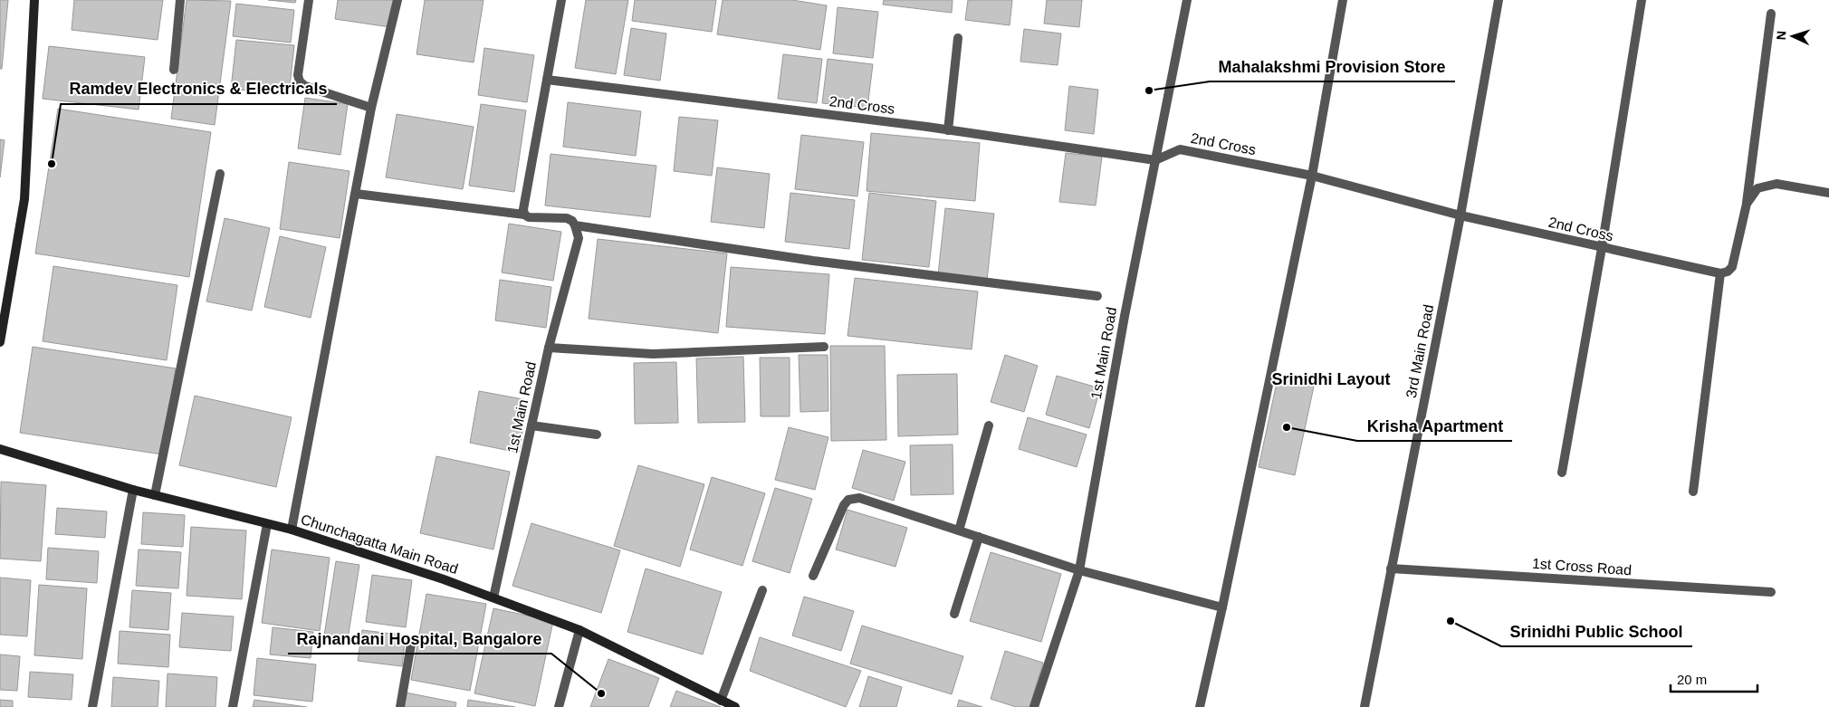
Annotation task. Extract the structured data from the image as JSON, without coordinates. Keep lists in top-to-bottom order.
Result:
{
  "streets": {
    "street": [
      "2nd Cross",
      "3rd Main Road",
      "1st Main Road",
      "Chunchagatta Main Road",
      "1st Cross Road"
    ]
  },
  "crossings": [
    ["2nd Cross", "3rd Main Road"],
    ["2nd Cross", "1st Main Road"],
    ["3rd Main Road", "1st Cross Road"],
    ["1st Main Road", "Chunchagatta Main Road"]
  ],
  "districts": ["Srinidhi Layout"],
  "places": [
    "Mahalakshmi Provision Store",
    "Ramdev Electronics & Electricals",
    "Krisha Apartment",
    "Srinidhi Public School",
    "Rajnandani Hospital, Bangalore"
  ],
  "scale_bar": "20 m",
  "north": "left"
}
